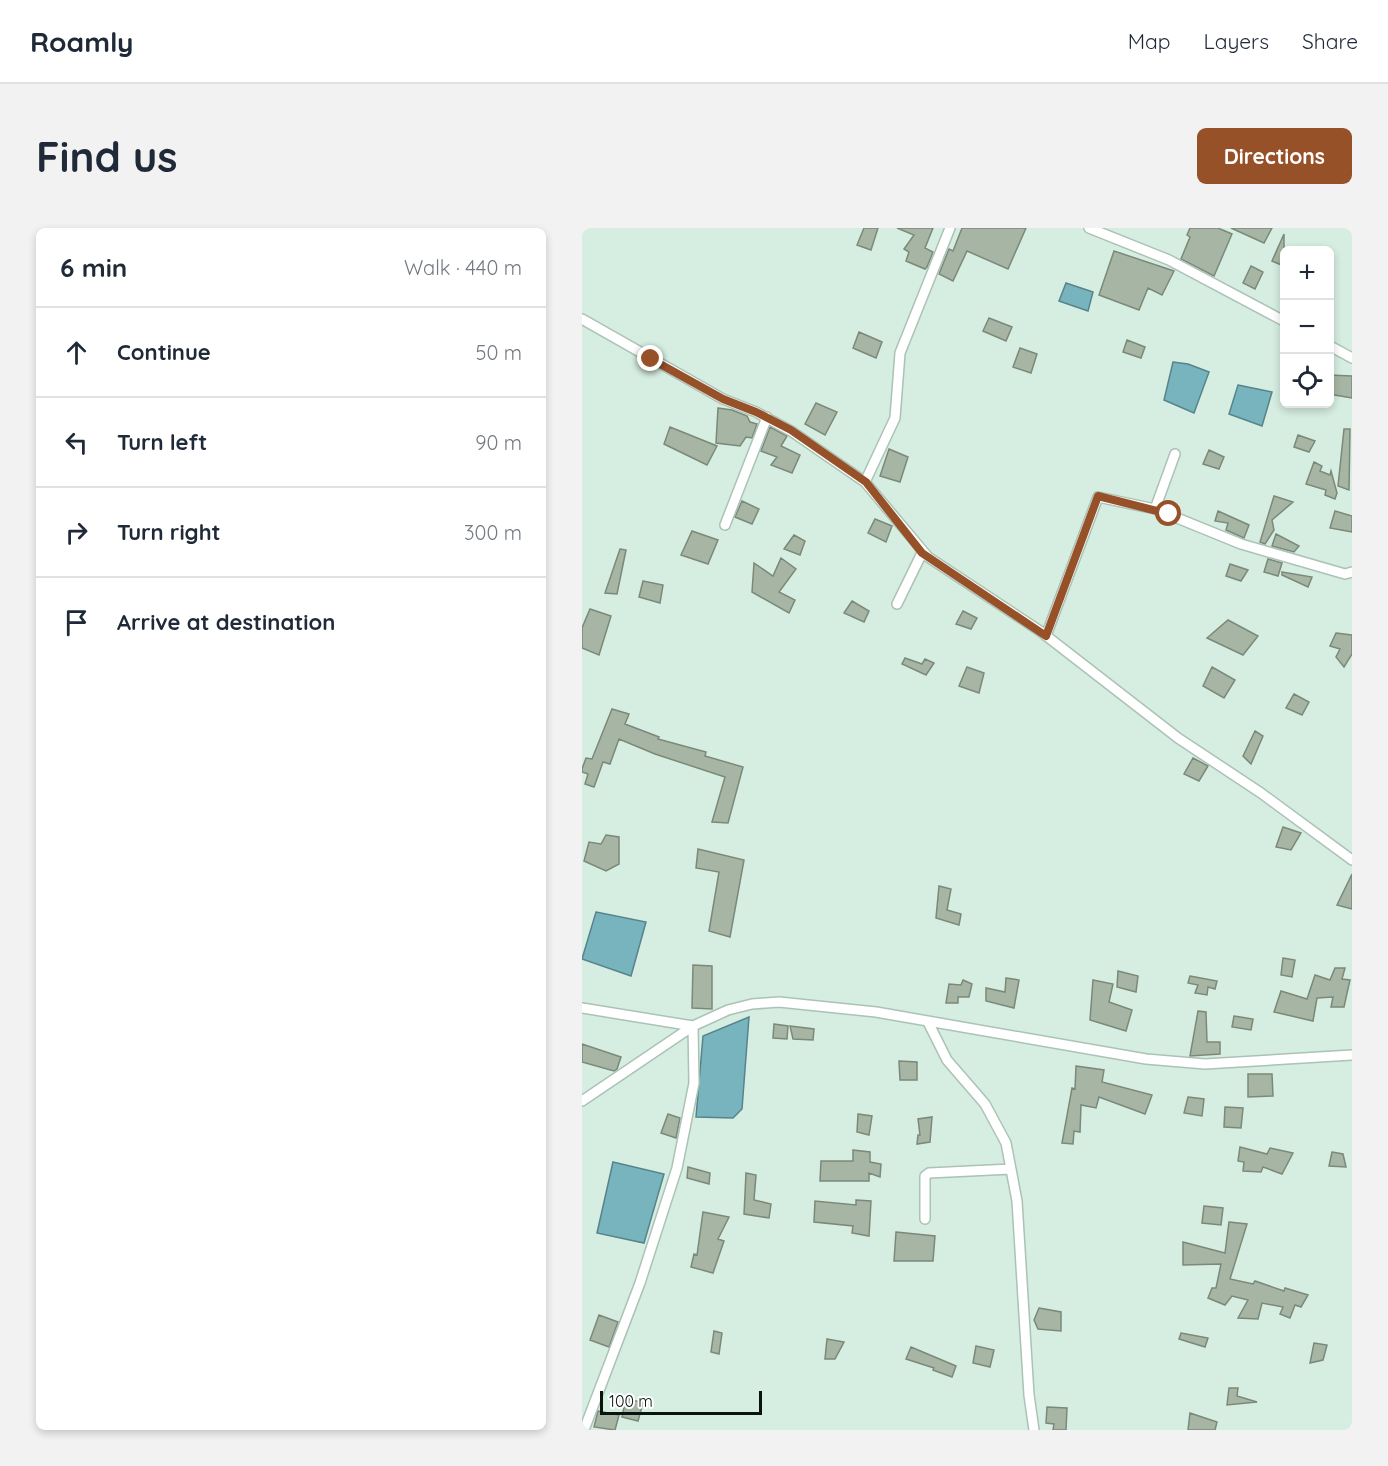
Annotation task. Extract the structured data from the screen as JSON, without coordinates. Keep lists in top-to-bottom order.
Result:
{
  "scale_bar": "100 m",
  "page": {
    "header": "Roamly",
    "nav": ["Map", "Layers", "Share"],
    "buttons": "Directions",
    "title": "Find us",
    "heading": ["6 min", "Walk · 440 m"],
    "map_buttons": ["+", "−"],
    "list": [
      ["Continue", "50 m"],
      ["Turn left", "90 m"],
      ["Turn right", "300 m"],
      "Arrive at destination"
    ],
    "scale": "100 m"
  }
}
